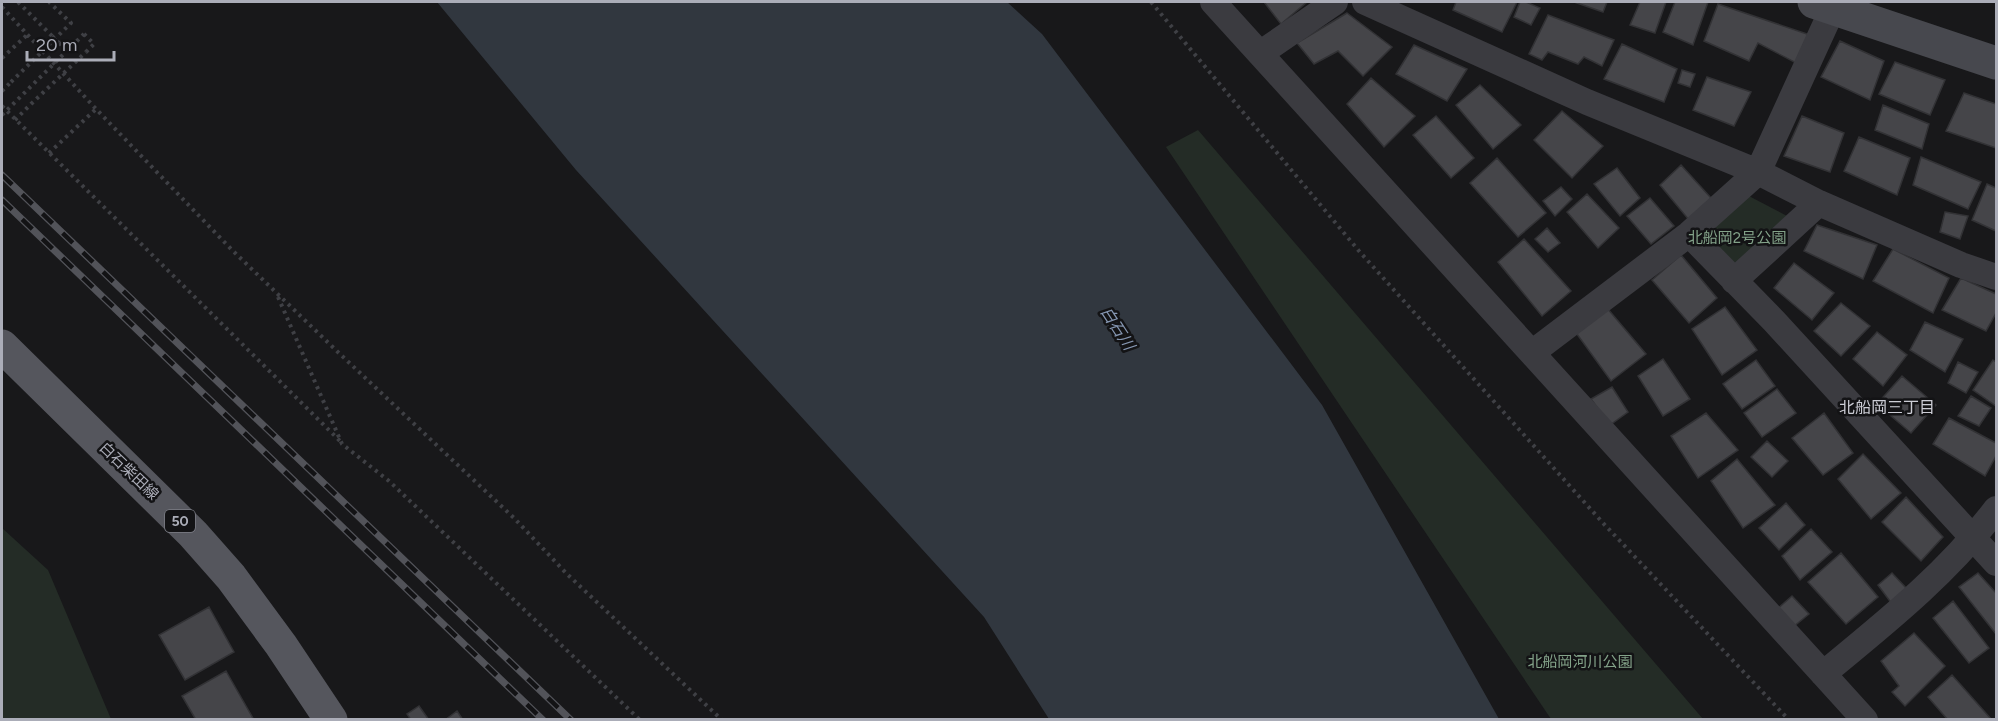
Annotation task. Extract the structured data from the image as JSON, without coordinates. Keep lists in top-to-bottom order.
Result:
{
  "streets": {
    "main road": ["白石柴田線", "50"]
  },
  "districts": ["北船岡三丁目"],
  "water": ["白石川"],
  "parks": ["北船岡2号公園", "北船岡河川公園"],
  "scale_bar": "20 m"
}
